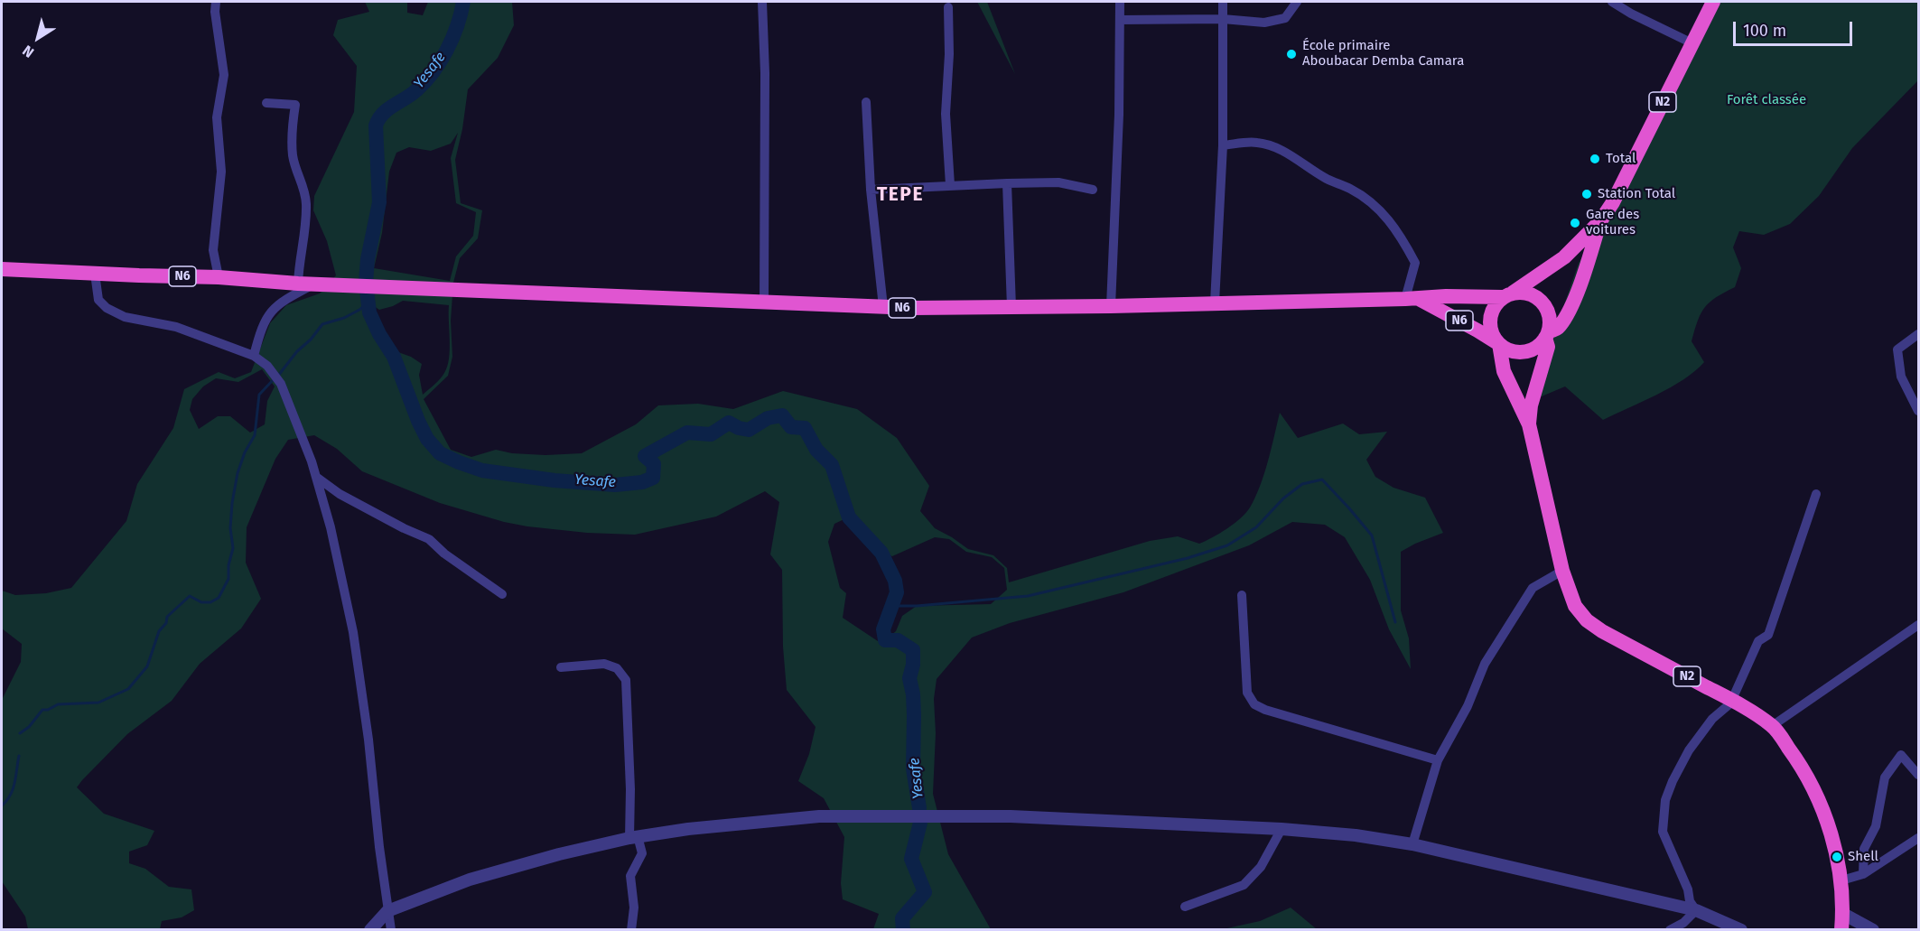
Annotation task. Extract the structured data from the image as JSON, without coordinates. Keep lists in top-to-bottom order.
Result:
{
  "streets": {
    "highway": ["N2", "N6"]
  },
  "crossings": [
    ["N2", "N6"]
  ],
  "districts": ["TEPE"],
  "water": ["Yesafe"],
  "parks": ["Forêt classée"],
  "places": [
    "École primaire Aboubacar Demba Camara",
    "Total",
    "Station Total",
    "Gare des voitures",
    "Shell"
  ],
  "scale_bar": "100 m",
  "north": "bottom left"
}
